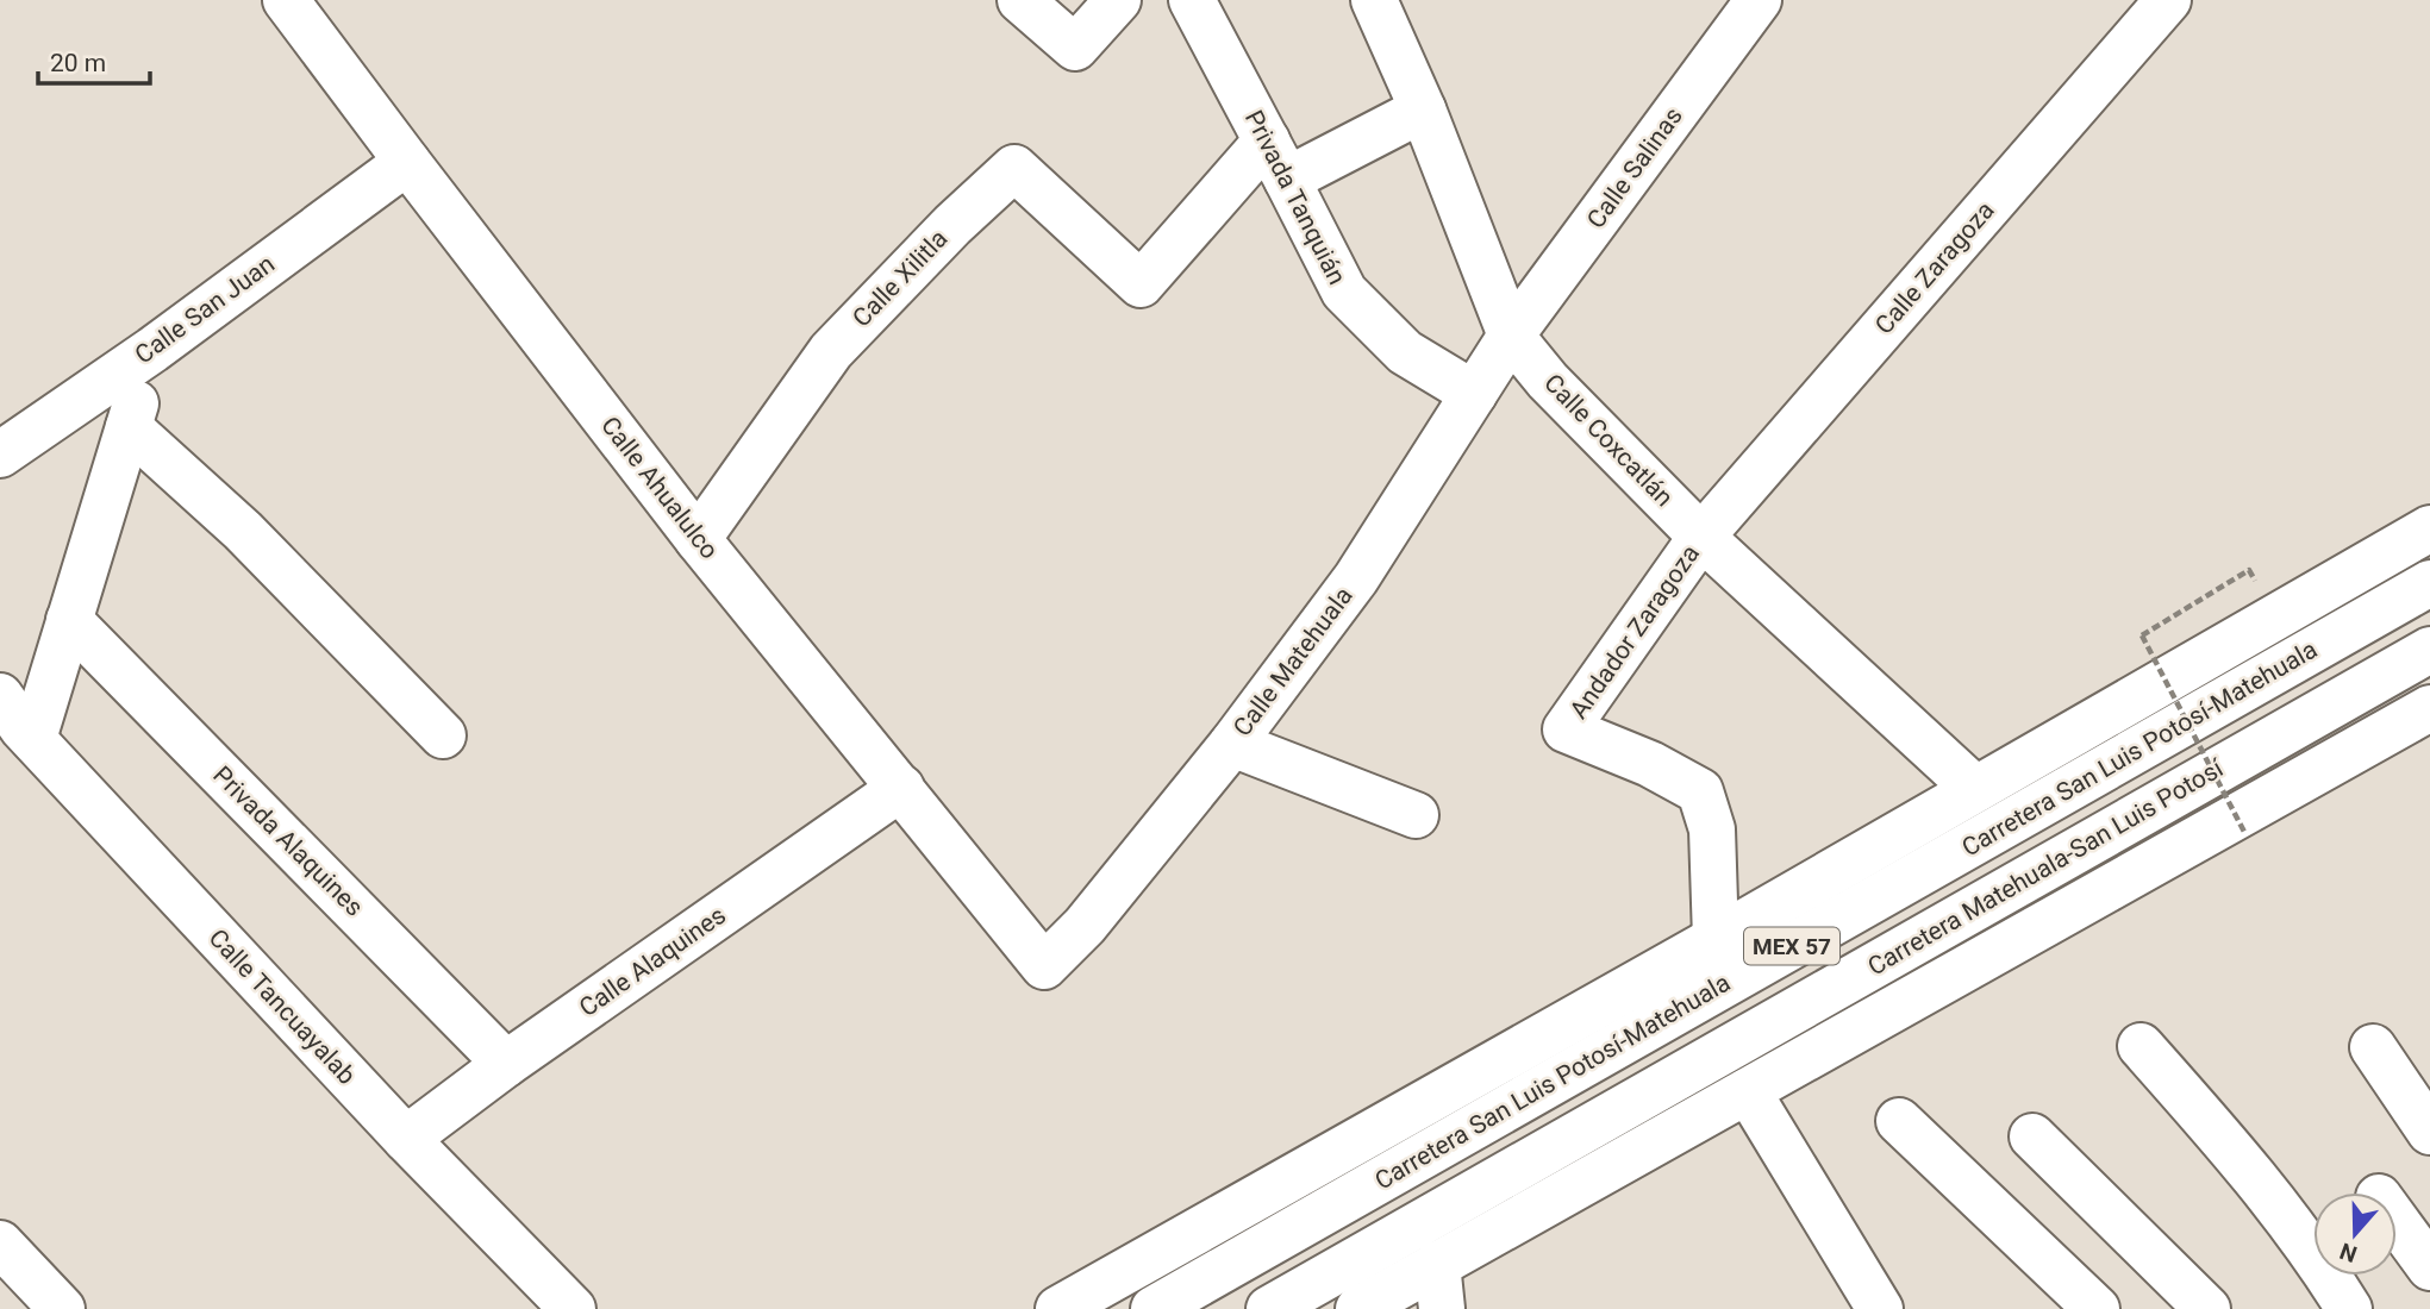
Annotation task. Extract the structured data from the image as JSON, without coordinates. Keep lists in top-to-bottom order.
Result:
{
  "streets": {
    "main road": [
      "Calle Salinas",
      "Privada Tanquián",
      "Calle Zaragoza",
      "Calle Xilitla",
      "Calle San Juan",
      "Calle Coxcatlán",
      "Calle Ahualulco",
      "Andador Zaragoza",
      "Calle Matehuala",
      "Carretera San Luis Potosí-Matehuala",
      "Privada Alaquines",
      "Carretera Matehuala-San Luis Potosí",
      "MEX 57",
      "Calle Alaquines",
      "Calle Tancuayalab"
    ]
  },
  "crossings": [
    ["Calle Salinas", "Calle Coxcatlán"],
    ["Calle Salinas", "Calle Matehuala"],
    ["Privada Tanquián", "Calle Xilitla"],
    ["Privada Tanquián", "Calle Matehuala"],
    ["Calle Zaragoza", "Calle Coxcatlán"],
    ["Calle Zaragoza", "Andador Zaragoza"],
    ["Calle Xilitla", "Calle Ahualulco"],
    ["Calle San Juan", "Calle Ahualulco"],
    ["Calle Coxcatlán", "Andador Zaragoza"],
    ["Calle Coxcatlán", "Calle Matehuala"],
    ["Calle Ahualulco", "Calle Matehuala"],
    ["Calle Ahualulco", "Calle Alaquines"],
    ["Privada Alaquines", "Calle Alaquines"],
    ["Calle Alaquines", "Calle Tancuayalab"]
  ],
  "scale_bar": "20 m",
  "north": "bottom"
}
